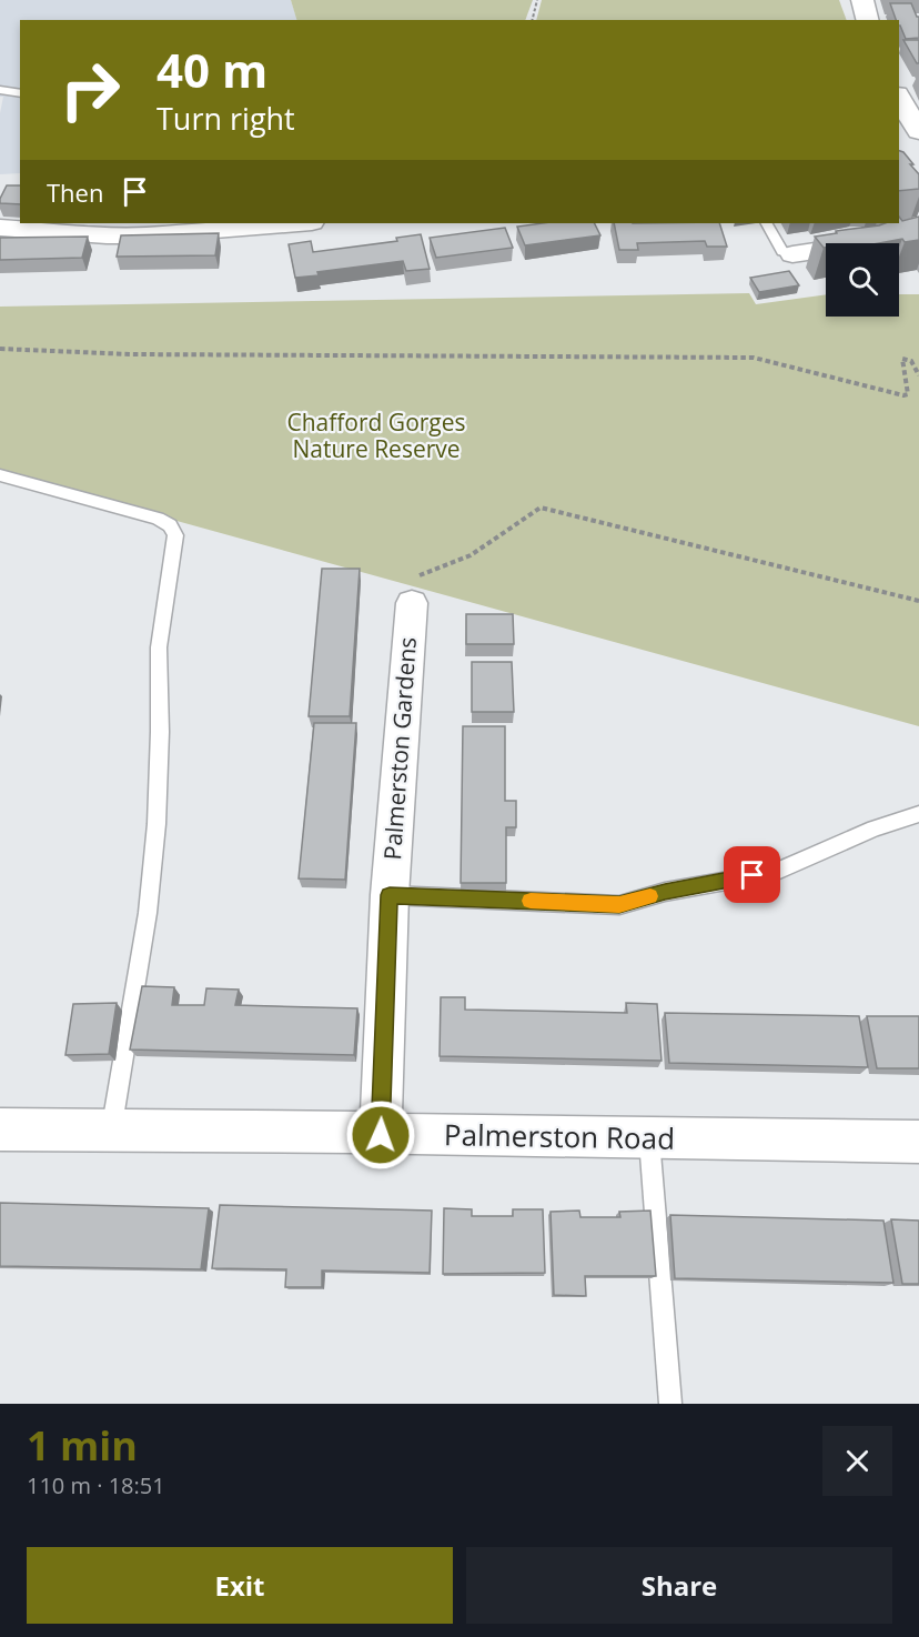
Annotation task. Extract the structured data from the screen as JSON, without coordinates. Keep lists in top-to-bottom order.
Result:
{
  "streets": {
    "street": ["Palmerston Gardens", "Palmerston Road"]
  },
  "crossings": [
    ["Palmerston Gardens", "Palmerston Road"]
  ],
  "parks": ["Chafford Gorges Nature Reserve"],
  "page": {
    "turn": ["40 m", "Turn right"],
    "then": "Then",
    "heading": ["1 min", "110 m · 18:51"],
    "buttons": ["Exit", "Share"]
  }
}
